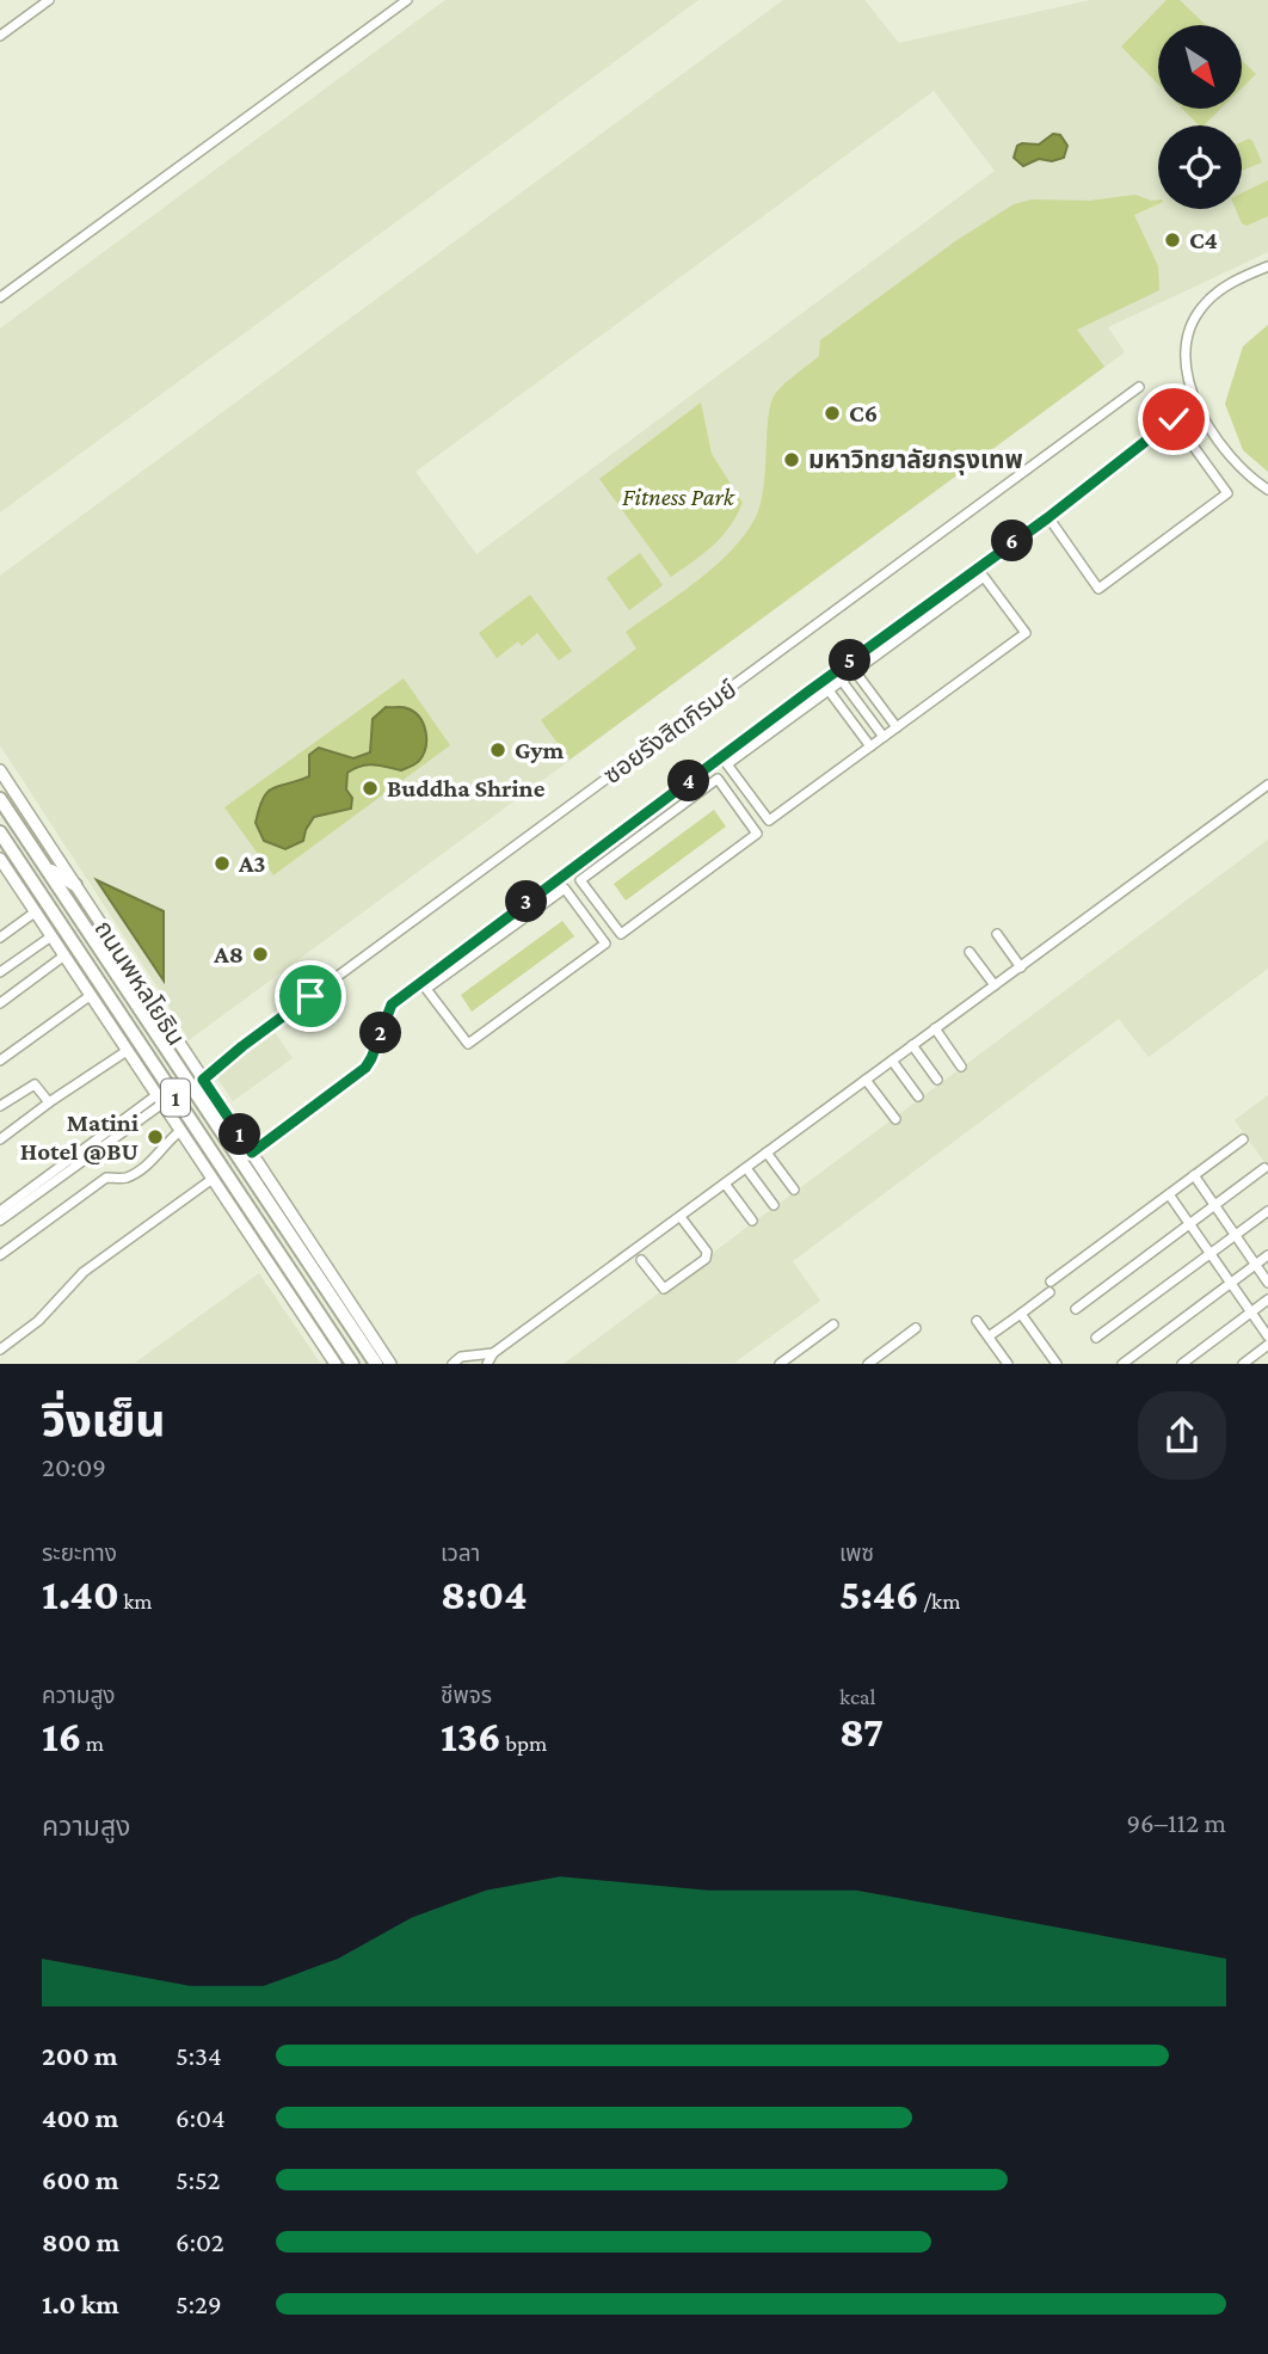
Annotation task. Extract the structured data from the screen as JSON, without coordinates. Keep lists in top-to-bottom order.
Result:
{
  "streets": {
    "highway": ["ถนนพหลโยธิน", "1"],
    "street": ["ซอยรังสิตภิรมย์"]
  },
  "crossings": [
    ["ซอยรังสิตภิรมย์", "ถนนพหลโยธิน"]
  ],
  "parks": ["Fitness Park"],
  "places": [
    "C4",
    "C6",
    "มหาวิทยาลัยกรุงเทพ",
    "Gym",
    "Buddha Shrine",
    "A3",
    "A8",
    "Matini Hotel @BU"
  ],
  "north": "bottom right",
  "page": {
    "pins": [
      "6",
      "5",
      "4",
      "3",
      "2",
      "1"
    ],
    "heading": ["วิ่งเย็น", "20:09"],
    "stats": [
      ["ระยะทาง", "1.40 km"],
      ["เวลา", "8:04"],
      ["เพซ", "5:46 /km"],
      ["ความสูง", "16 m"],
      ["ชีพจร", "136 bpm"],
      ["kcal", "87"]
    ],
    "chart": ["ความสูง", "96–112 m"],
    "list": [
      {
        "name": "200 m",
        "note": "5:34"
      },
      {
        "name": "400 m",
        "note": "6:04"
      },
      {
        "name": "600 m",
        "note": "5:52"
      },
      {
        "name": "800 m",
        "note": "6:02"
      },
      {
        "name": "1.0 km",
        "note": "5:29"
      }
    ]
  }
}
